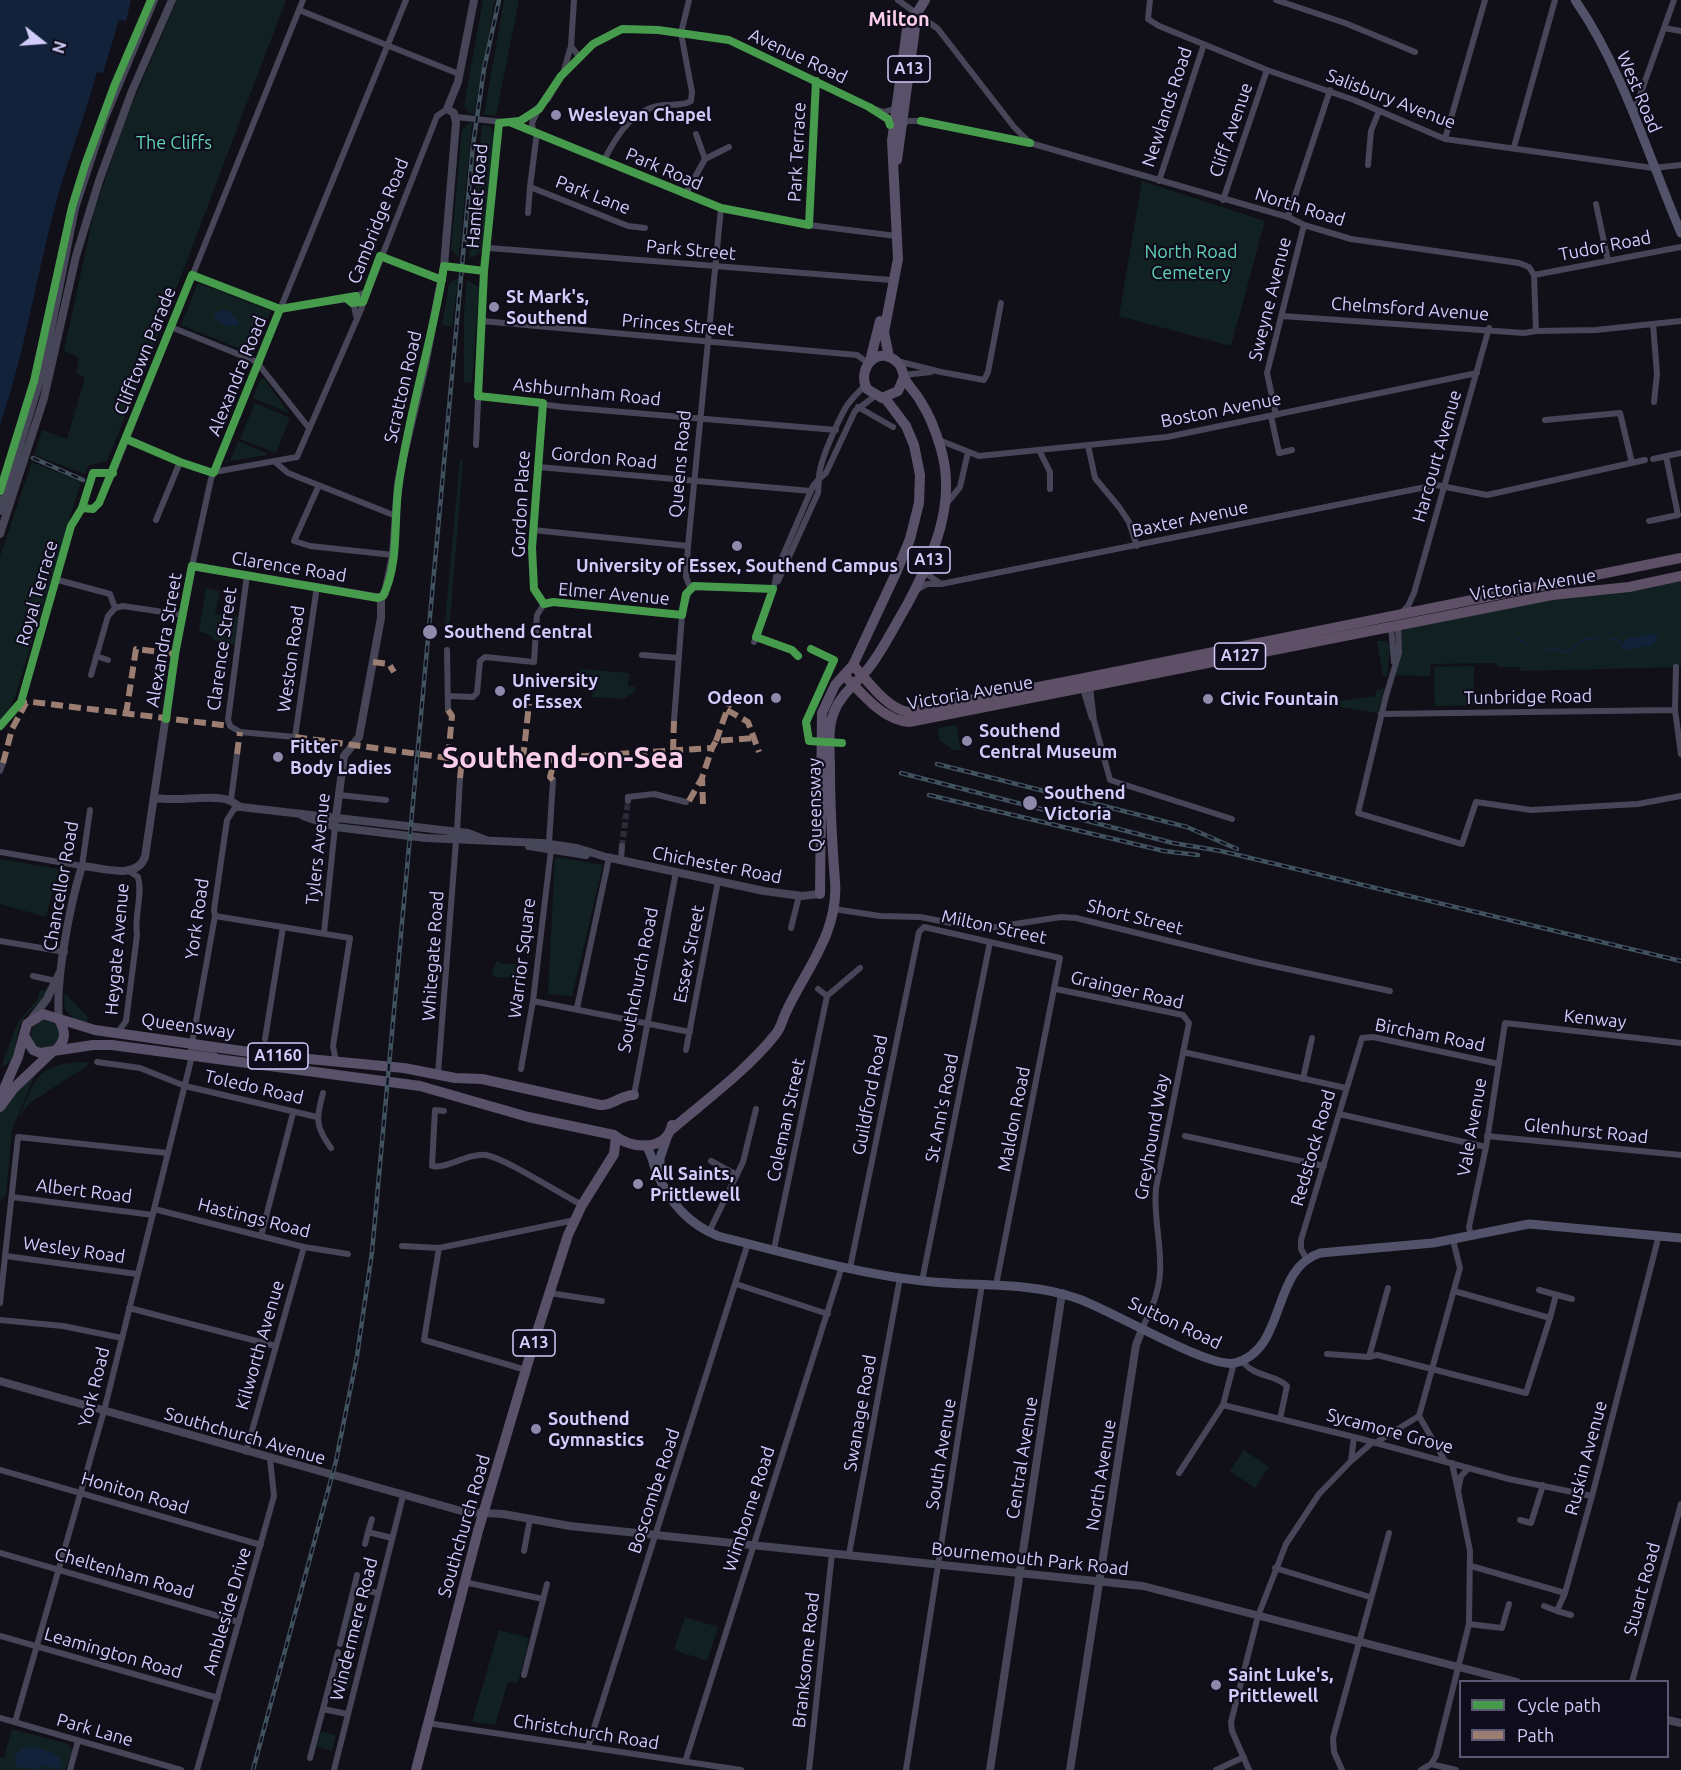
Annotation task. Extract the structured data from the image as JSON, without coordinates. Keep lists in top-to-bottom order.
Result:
{
  "streets": {
    "highway": ["Victoria Avenue", "A127"],
    "main road": [
      "A13",
      "West Road",
      "Queensway",
      "Southchurch Road",
      "A1160",
      "Sutton Road"
    ],
    "street": [
      "Avenue Road",
      "Salisbury Avenue",
      "Newlands Road",
      "Cliff Avenue",
      "Park Terrace",
      "Park Road",
      "Park Lane",
      "Hamlet Road",
      "North Road",
      "Cambridge Road",
      "Tudor Road",
      "Park Street",
      "Sweyne Avenue",
      "Chelmsford Avenue",
      "Princes Street",
      "Clifftown Parade",
      "Alexandra Road",
      "Scratton Road",
      "Ashburnham Road",
      "Boston Avenue",
      "Harcourt Avenue",
      "Gordon Road",
      "Queens Road",
      "Gordon Place",
      "Baxter Avenue",
      "Clarence Road",
      "Royal Terrace",
      "Elmer Avenue",
      "Alexandra Street",
      "Clarence Street",
      "Weston Road",
      "Tunbridge Road",
      "Tylers Avenue",
      "Chichester Road",
      "Chancellor Road",
      "Short Street",
      "York Road",
      "Milton Street",
      "Heygate Avenue",
      "Essex Street",
      "Whitegate Road",
      "Warrior Square",
      "Grainger Road",
      "Kenway",
      "Bircham Road",
      "Toledo Road",
      "Guildford Road",
      "St Ann's Road",
      "Maldon Road",
      "Coleman Street",
      "Vale Avenue",
      "Glenhurst Road",
      "Greyhound Way",
      "Redstock Road",
      "Albert Road",
      "Hastings Road",
      "Wesley Road",
      "Kilworth Avenue",
      "Swanage Road",
      "Sycamore Grove",
      "Southchurch Avenue",
      "South Avenue",
      "Central Avenue",
      "Ruskin Avenue",
      "North Avenue",
      "Boscombe Road",
      "Honiton Road",
      "Wimborne Road",
      "Bournemouth Park Road",
      "Cheltenham Road",
      "Stuart Road",
      "Ambleside Drive",
      "Windermere Road",
      "Leamington Road",
      "Branksome Road",
      "Christchurch Road"
    ]
  },
  "crossings": [
    ["Avenue Road", "A13"],
    ["Avenue Road", "Park Terrace"],
    ["Avenue Road", "Park Road"],
    ["Avenue Road", "Park Lane"],
    ["Avenue Road", "Hamlet Road"],
    ["Avenue Road", "Scratton Road"],
    ["A13", "Park Road"],
    ["A13", "North Road"],
    ["A13", "Park Street"],
    ["A13", "Princes Street"],
    ["A13", "Queensway"],
    ["West Road", "Salisbury Avenue"],
    ["Salisbury Avenue", "Newlands Road"],
    ["Salisbury Avenue", "Cliff Avenue"],
    ["Newlands Road", "North Road"],
    ["Cliff Avenue", "North Road"],
    ["Park Terrace", "Park Road"],
    ["Park Road", "Park Lane"],
    ["Park Road", "Queens Road"],
    ["Park Lane", "York Road"],
    ["Hamlet Road", "Park Street"],
    ["Hamlet Road", "Princes Street"],
    ["Hamlet Road", "Scratton Road"],
    ["Hamlet Road", "Ashburnham Road"],
    ["North Road", "Tudor Road"],
    ["North Road", "Sweyne Avenue"],
    ["Park Street", "Queens Road"],
    ["Sweyne Avenue", "Chelmsford Avenue"],
    ["Sweyne Avenue", "Boston Avenue"],
    ["Chelmsford Avenue", "Harcourt Avenue"],
    ["Princes Street", "Queens Road"],
    ["Princes Street", "Queensway"],
    ["Alexandra Road", "Alexandra Street"],
    ["Scratton Road", "Clarence Road"],
    ["Scratton Road", "Tylers Avenue"],
    ["Ashburnham Road", "Queens Road"],
    ["Ashburnham Road", "Gordon Place"],
    ["Boston Avenue", "Harcourt Avenue"],
    ["Boston Avenue", "Queensway"],
    ["Harcourt Avenue", "Baxter Avenue"],
    ["Harcourt Avenue", "Victoria Avenue"],
    ["Gordon Road", "Queens Road"],
    ["Gordon Road", "Gordon Place"],
    ["Queens Road", "Elmer Avenue"],
    ["Gordon Place", "Elmer Avenue"],
    ["Baxter Avenue", "Queensway"],
    ["Clarence Road", "Alexandra Street"],
    ["Clarence Road", "Clarence Street"],
    ["Clarence Road", "Weston Road"],
    ["Clarence Road", "Tylers Avenue"],
    ["Victoria Avenue", "Queensway"],
    ["Alexandra Street", "Heygate Avenue"],
    ["Clarence Street", "Weston Road"],
    ["Queensway", "Tylers Avenue"],
    ["Queensway", "Chichester Road"],
    ["Queensway", "Chancellor Road"],
    ["Queensway", "Short Street"],
    ["Queensway", "York Road"],
    ["Queensway", "Heygate Avenue"],
    ["Queensway", "Whitegate Road"],
    ["Queensway", "Southchurch Road"],
    ["Tylers Avenue", "Chichester Road"],
    ["Chichester Road", "York Road"],
    ["Chichester Road", "Essex Street"],
    ["Chichester Road", "Whitegate Road"],
    ["Chichester Road", "Warrior Square"],
    ["Chichester Road", "Southchurch Road"],
    ["York Road", "Toledo Road"],
    ["York Road", "Albert Road"],
    ["York Road", "Hastings Road"],
    ["York Road", "Wesley Road"],
    ["York Road", "Southchurch Avenue"],
    ["York Road", "Honiton Road"],
    ["York Road", "Cheltenham Road"],
    ["York Road", "Leamington Road"],
    ["Milton Street", "Guildford Road"],
    ["Milton Street", "St Ann's Road"],
    ["Milton Street", "Maldon Road"],
    ["Essex Street", "Warrior Square"],
    ["Essex Street", "Southchurch Road"],
    ["Southchurch Road", "Southchurch Avenue"],
    ["Southchurch Road", "Bournemouth Park Road"],
    ["Southchurch Road", "Christchurch Road"],
    ["Grainger Road", "Maldon Road"],
    ["Grainger Road", "Greyhound Way"],
    ["Kenway", "Vale Avenue"],
    ["Bircham Road", "Vale Avenue"],
    ["Bircham Road", "Redstock Road"],
    ["Guildford Road", "Sutton Road"],
    ["Guildford Road", "Wimborne Road"],
    ["St Ann's Road", "Sutton Road"],
    ["Maldon Road", "Sutton Road"],
    ["Coleman Street", "Sutton Road"],
    ["Vale Avenue", "Glenhurst Road"],
    ["Greyhound Way", "Sutton Road"],
    ["Greyhound Way", "North Avenue"],
    ["Redstock Road", "Sutton Road"],
    ["Albert Road", "Hastings Road"],
    ["Hastings Road", "Kilworth Avenue"],
    ["Sutton Road", "Swanage Road"],
    ["Sutton Road", "South Avenue"],
    ["Sutton Road", "Central Avenue"],
    ["Sutton Road", "North Avenue"],
    ["Sutton Road", "Boscombe Road"],
    ["Sutton Road", "Wimborne Road"],
    ["Kilworth Avenue", "Southchurch Avenue"],
    ["Swanage Road", "Bournemouth Park Road"],
    ["Sycamore Grove", "Ruskin Avenue"],
    ["Southchurch Avenue", "Bournemouth Park Road"],
    ["Southchurch Avenue", "Ambleside Drive"],
    ["Southchurch Avenue", "Windermere Road"],
    ["South Avenue", "Bournemouth Park Road"],
    ["Central Avenue", "Bournemouth Park Road"],
    ["North Avenue", "Bournemouth Park Road"],
    ["Boscombe Road", "Bournemouth Park Road"],
    ["Boscombe Road", "Christchurch Road"],
    ["Honiton Road", "Ambleside Drive"],
    ["Wimborne Road", "Bournemouth Park Road"],
    ["Wimborne Road", "Christchurch Road"],
    ["Bournemouth Park Road", "Branksome Road"],
    ["Cheltenham Road", "Ambleside Drive"],
    ["Ambleside Drive", "Leamington Road"]
  ],
  "districts": ["Milton", "Southend-on-Sea"],
  "parks": ["The Cliffs", "North Road Cemetery"],
  "places": [
    "Wesleyan Chapel",
    "St Mark's, Southend",
    "University of Essex, Southend Campus",
    "Southend Central",
    "University of Essex",
    "Odeon",
    "Civic Fountain",
    "Southend Central Museum",
    "Fitter Body Ladies",
    "Southend Victoria",
    "All Saints, Prittlewell",
    "Southend Gymnastics",
    "Saint Luke's, Prittlewell"
  ],
  "legend": ["Cycle path", "Path"],
  "north": "right"
}
